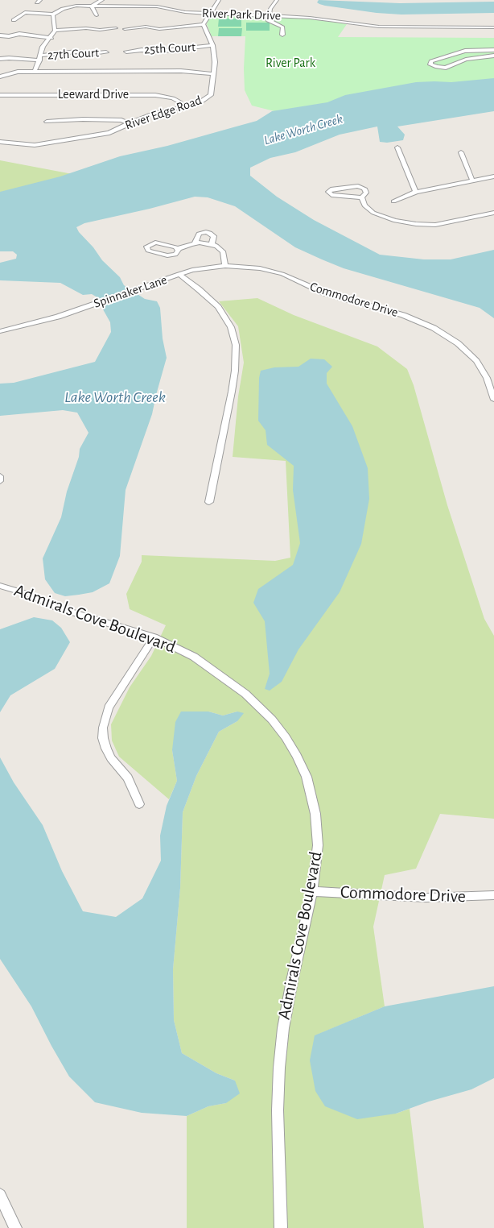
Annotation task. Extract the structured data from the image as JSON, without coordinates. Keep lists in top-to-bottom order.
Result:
{
  "streets": {
    "street": [
      "River Park Drive",
      "25th Court",
      "27th Court",
      "Leeward Drive",
      "River Edge Road",
      "Spinnaker Lane",
      "Commodore Drive",
      "Admirals Cove Boulevard"
    ]
  },
  "crossings": [
    ["25th Court", "River Edge Road"],
    ["Leeward Drive", "River Edge Road"],
    ["Spinnaker Lane", "Commodore Drive"],
    ["Commodore Drive", "Admirals Cove Boulevard"]
  ],
  "water": ["Lake Worth Creek"],
  "parks": ["River Park"]
}
